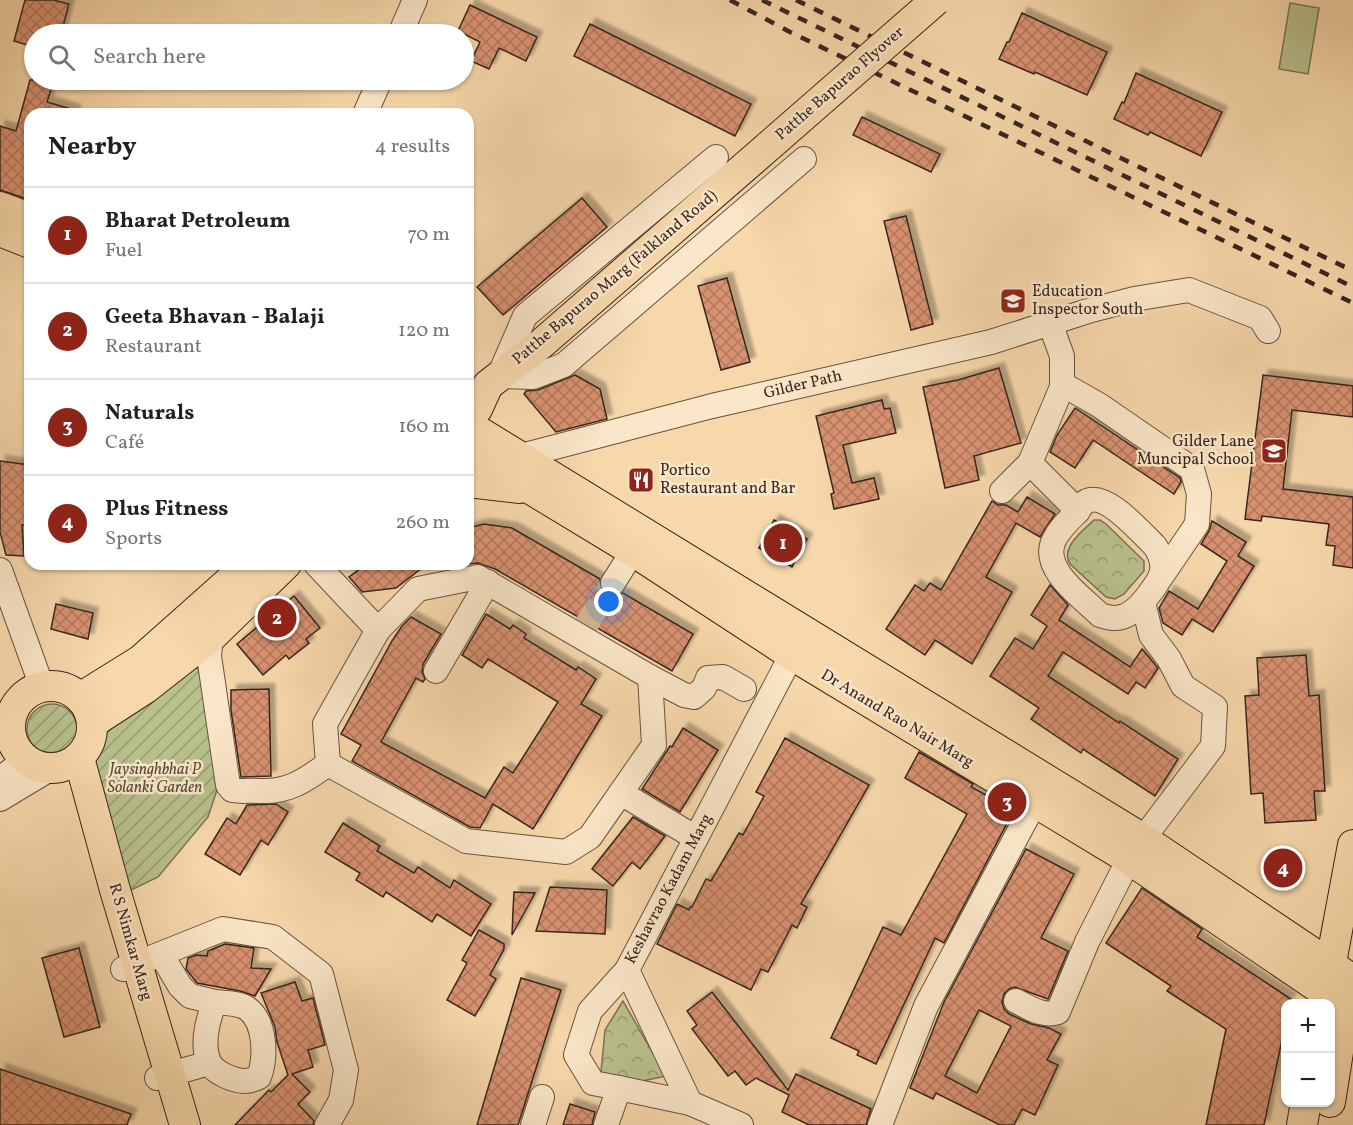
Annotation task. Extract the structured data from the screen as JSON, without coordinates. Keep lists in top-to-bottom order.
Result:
{
  "streets": {
    "main road": [
      "Patthe Bapurao Flyover",
      "Patthe Bapurao Marg (Falkland Road)",
      "Dr Anand Rao Nair Marg",
      "R S Nimkar Marg"
    ],
    "street": ["Gilder Path", "Keshavrao Kadam Marg"]
  },
  "crossings": [
    ["Patthe Bapurao Flyover", "Patthe Bapurao Marg (Falkland Road)"],
    ["Gilder Path", "Dr Anand Rao Nair Marg"],
    ["Dr Anand Rao Nair Marg", "Keshavrao Kadam Marg"]
  ],
  "parks": ["Jaysinghbhai P Solanki Garden"],
  "places": {
    "school or university": ["Education Inspector South", "Gilder Lane Muncipal School"],
    "restaurant": ["Portico Restaurant and Bar"]
  },
  "page": {
    "search": "Search here",
    "heading": ["Nearby", "4 results"],
    "list": [
      {
        "mark": "1",
        "name": "Bharat Petroleum",
        "note": "Fuel",
        "value": "70 m"
      },
      {
        "mark": "2",
        "name": "Geeta Bhavan - Balaji",
        "note": "Restaurant",
        "value": "120 m"
      },
      {
        "mark": "3",
        "name": "Naturals",
        "note": "Café",
        "value": "160 m"
      },
      {
        "mark": "4",
        "name": "Plus Fitness",
        "note": "Sports",
        "value": "260 m"
      }
    ],
    "pins": [
      "1",
      "2",
      "3",
      "4"
    ],
    "map_buttons": ["+", "−"]
  }
}
